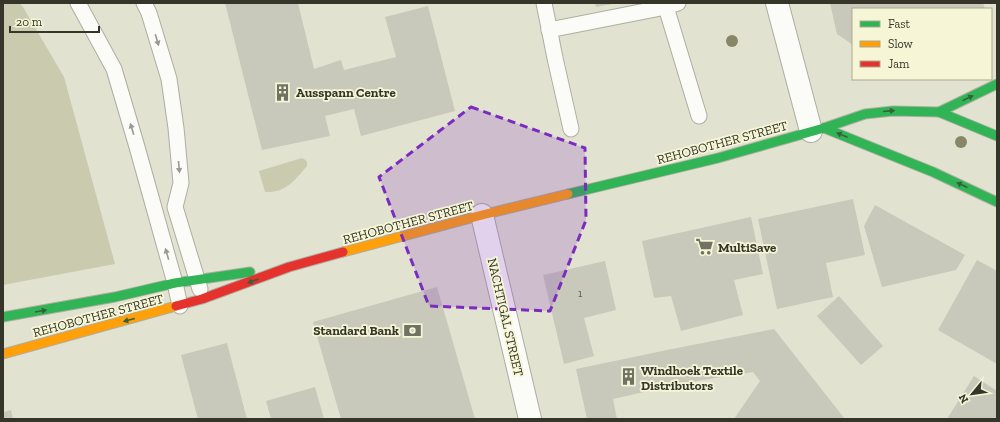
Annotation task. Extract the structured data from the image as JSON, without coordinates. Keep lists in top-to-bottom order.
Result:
{
  "streets": {
    "main road": ["REHOBOTHER STREET"],
    "street": ["NACHTIGAL STREET"]
  },
  "crossings": [
    ["REHOBOTHER STREET", "NACHTIGAL STREET"]
  ],
  "places": {
    "building": ["Ausspann Centre", "Windhoek Textile Distributors"],
    "supermarket": ["MultiSave"],
    "bank": ["Standard Bank"]
  },
  "house_numbers": ["1"],
  "legend": ["Fast", "Slow", "Jam"],
  "scale_bar": "20 m",
  "north": "bottom left"
}
